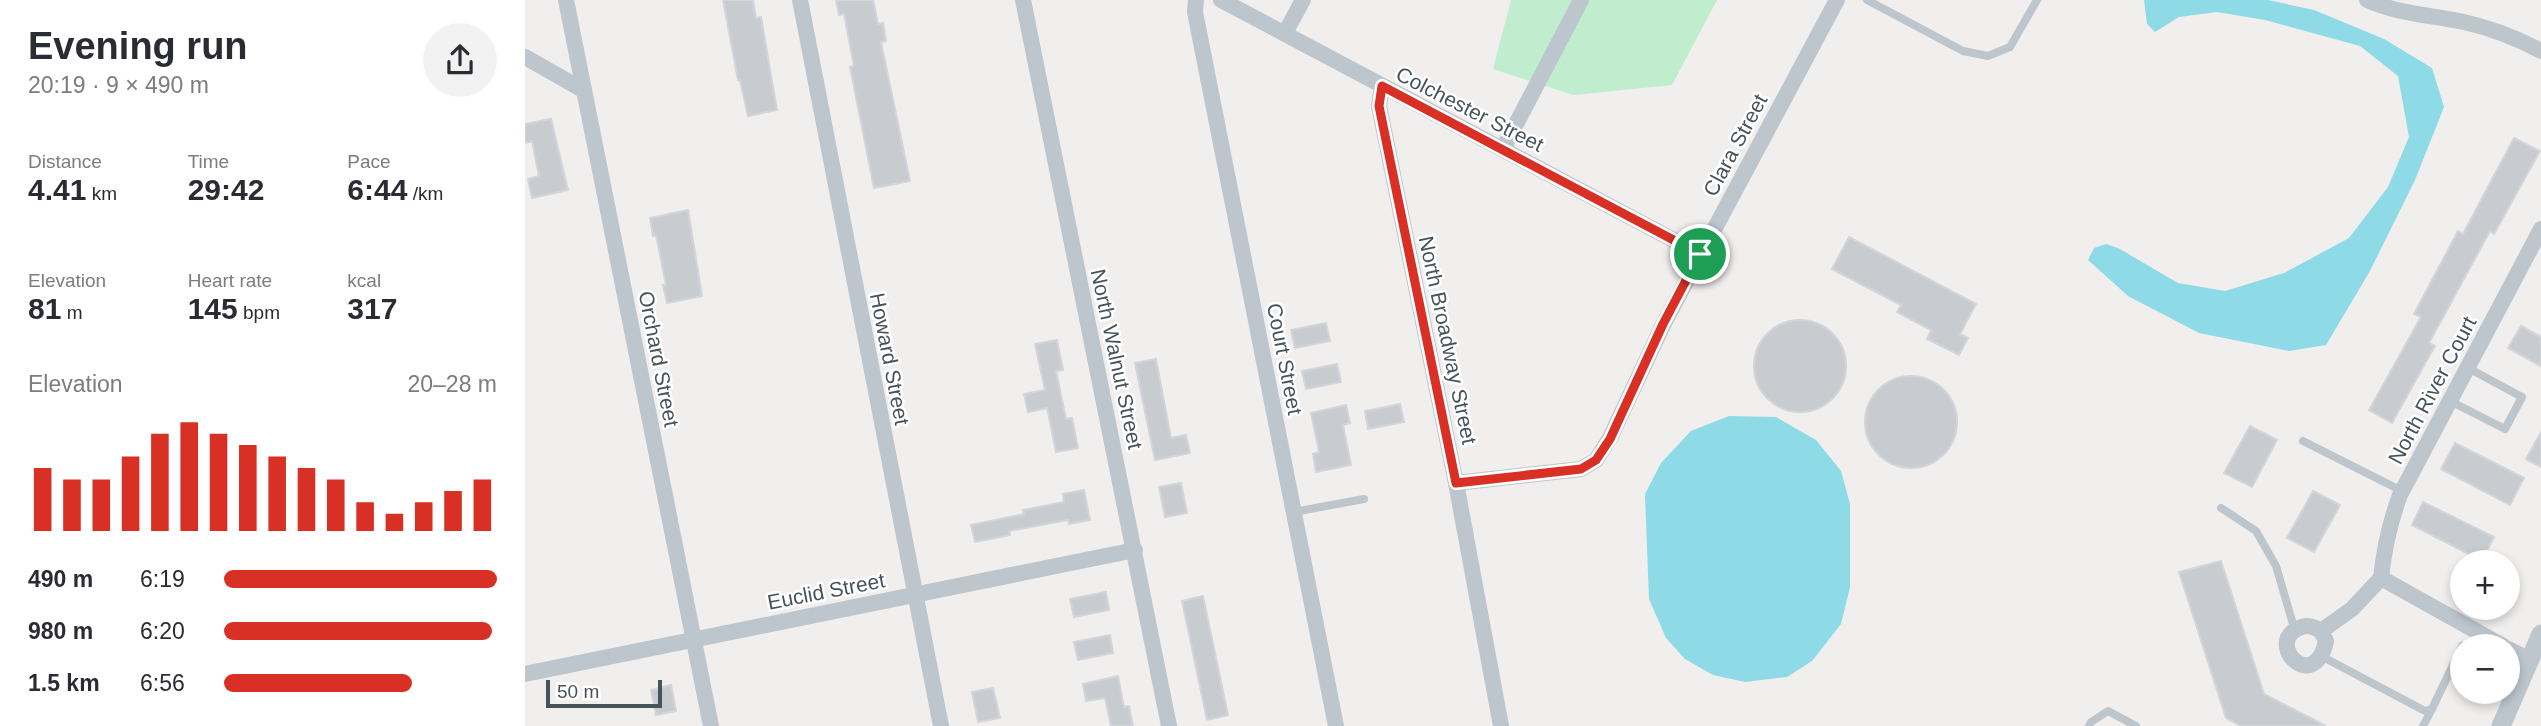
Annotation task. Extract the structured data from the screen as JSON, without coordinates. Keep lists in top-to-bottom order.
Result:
{
  "streets": {
    "street": [
      "Colchester Street",
      "Clara Street",
      "North Broadway Street",
      "Orchard Street",
      "Howard Street",
      "North Walnut Street",
      "Court Street",
      "North River Court",
      "Euclid Street"
    ]
  },
  "crossings": [
    ["Colchester Street", "Clara Street"],
    ["Colchester Street", "North Broadway Street"],
    ["Clara Street", "North Broadway Street"],
    ["Orchard Street", "Euclid Street"],
    ["Howard Street", "Euclid Street"],
    ["North Walnut Street", "Euclid Street"]
  ],
  "scale_bar": "50 m",
  "page": {
    "heading": ["Evening run", "20:19 · 9 × 490 m"],
    "stats": [
      ["Distance", "4.41 km"],
      ["Time", "29:42"],
      ["Pace", "6:44 /km"],
      ["Elevation", "81 m"],
      ["Heart rate", "145 bpm"],
      ["kcal", "317"]
    ],
    "chart": ["Elevation", "20–28 m"],
    "map_buttons": ["+", "−"],
    "list": [
      {
        "name": "490 m",
        "note": "6:19"
      },
      {
        "name": "980 m",
        "note": "6:20"
      },
      {
        "name": "1.5 km",
        "note": "6:56"
      }
    ],
    "scale": "50 m"
  }
}
